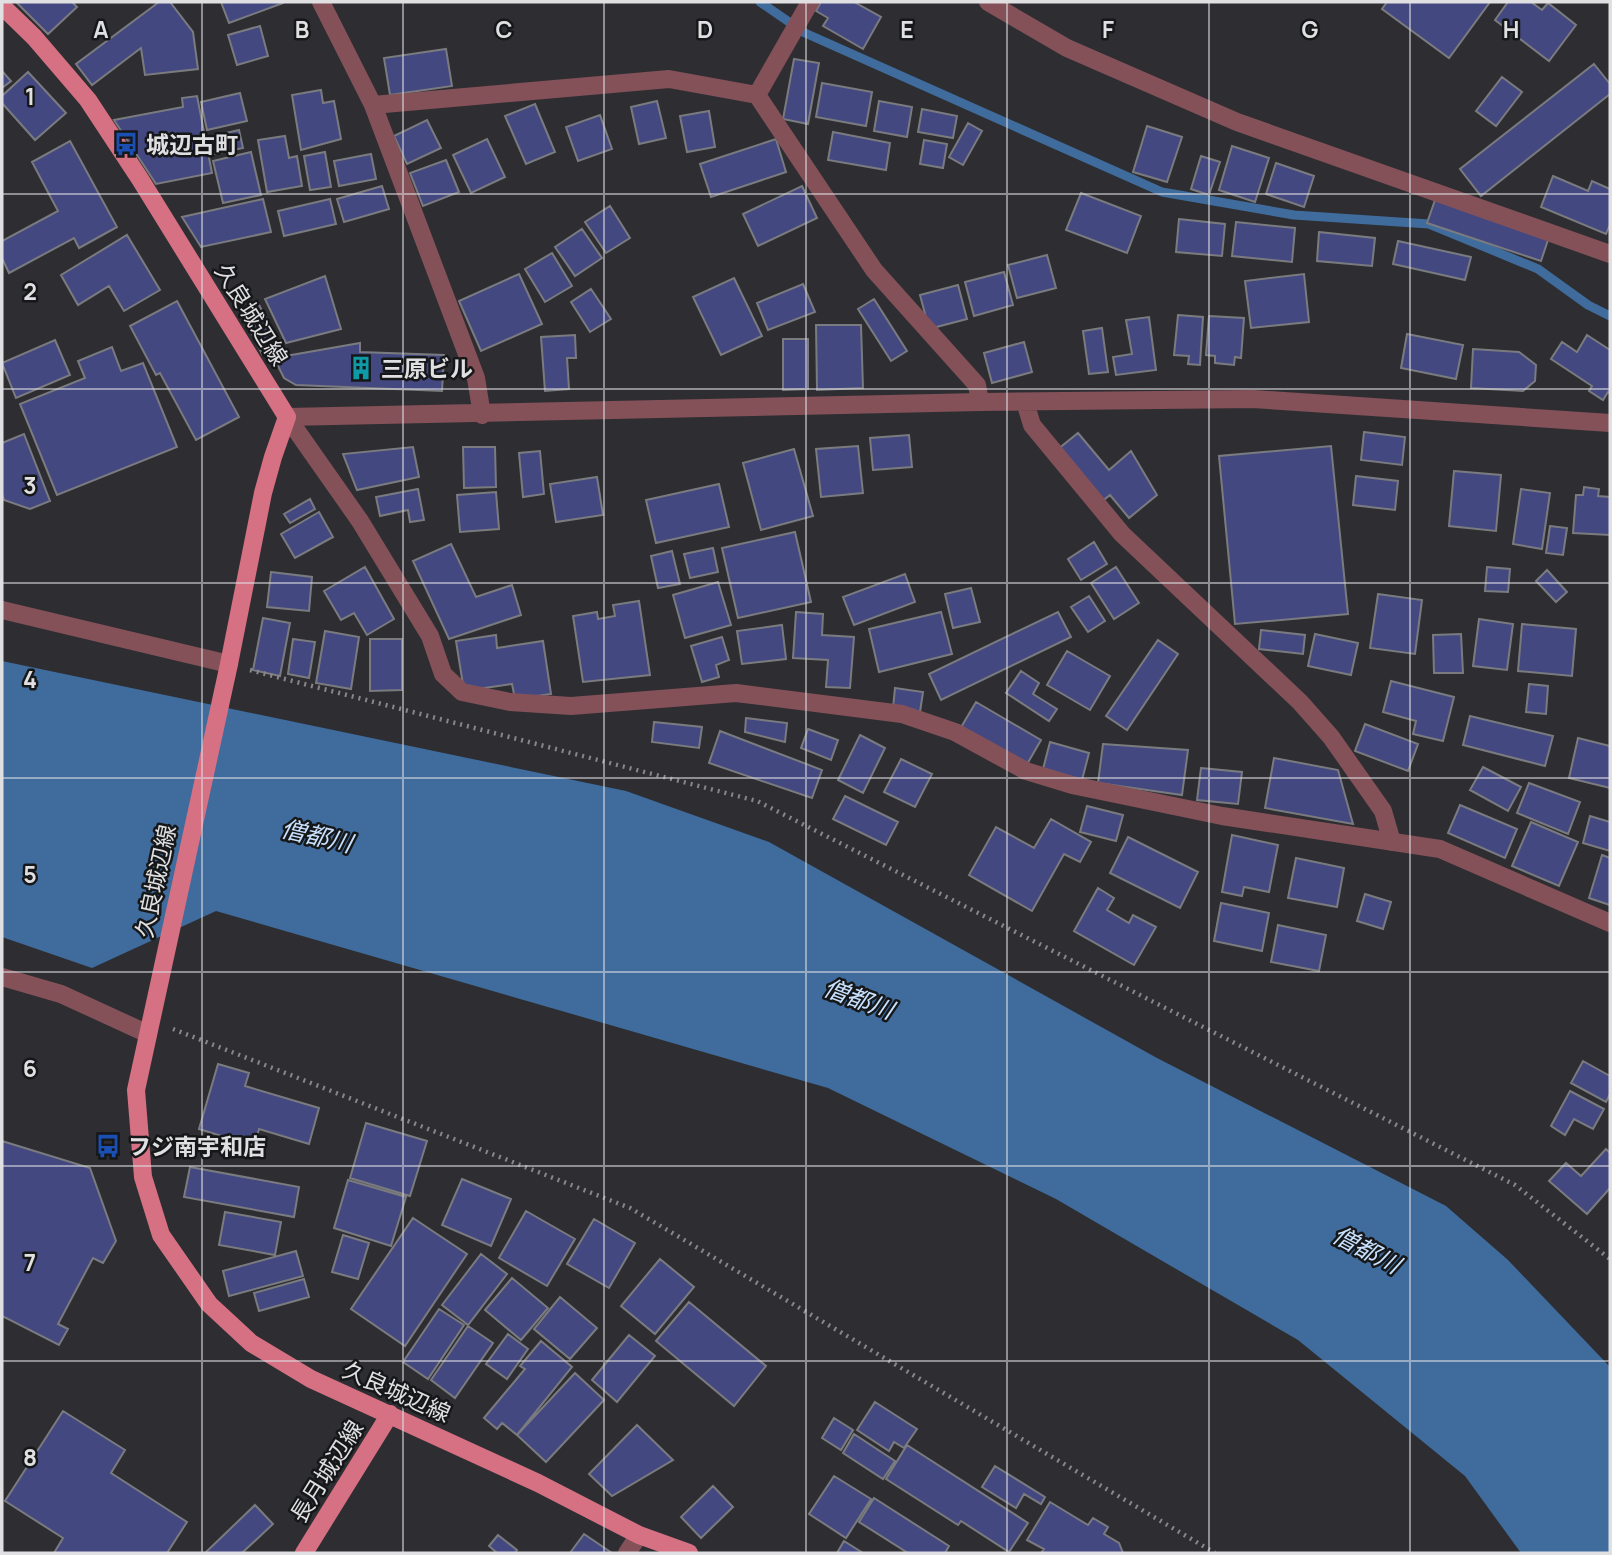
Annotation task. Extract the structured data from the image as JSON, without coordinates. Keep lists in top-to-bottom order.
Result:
{
  "streets": {
    "main road": ["久良城辺線", "長月城辺線"]
  },
  "crossings": [
    ["久良城辺線", "長月城辺線"]
  ],
  "water": ["僧都川"],
  "places": {
    "bus stop": ["城辺古町", "フジ南宇和店"],
    "building": ["三原ビル"]
  },
  "grid": {
    "columns": [
      "A",
      "B",
      "C",
      "D",
      "E",
      "F",
      "G",
      "H"
    ],
    "rows": [
      "1",
      "2",
      "3",
      "4",
      "5",
      "6",
      "7",
      "8"
    ]
  }
}
